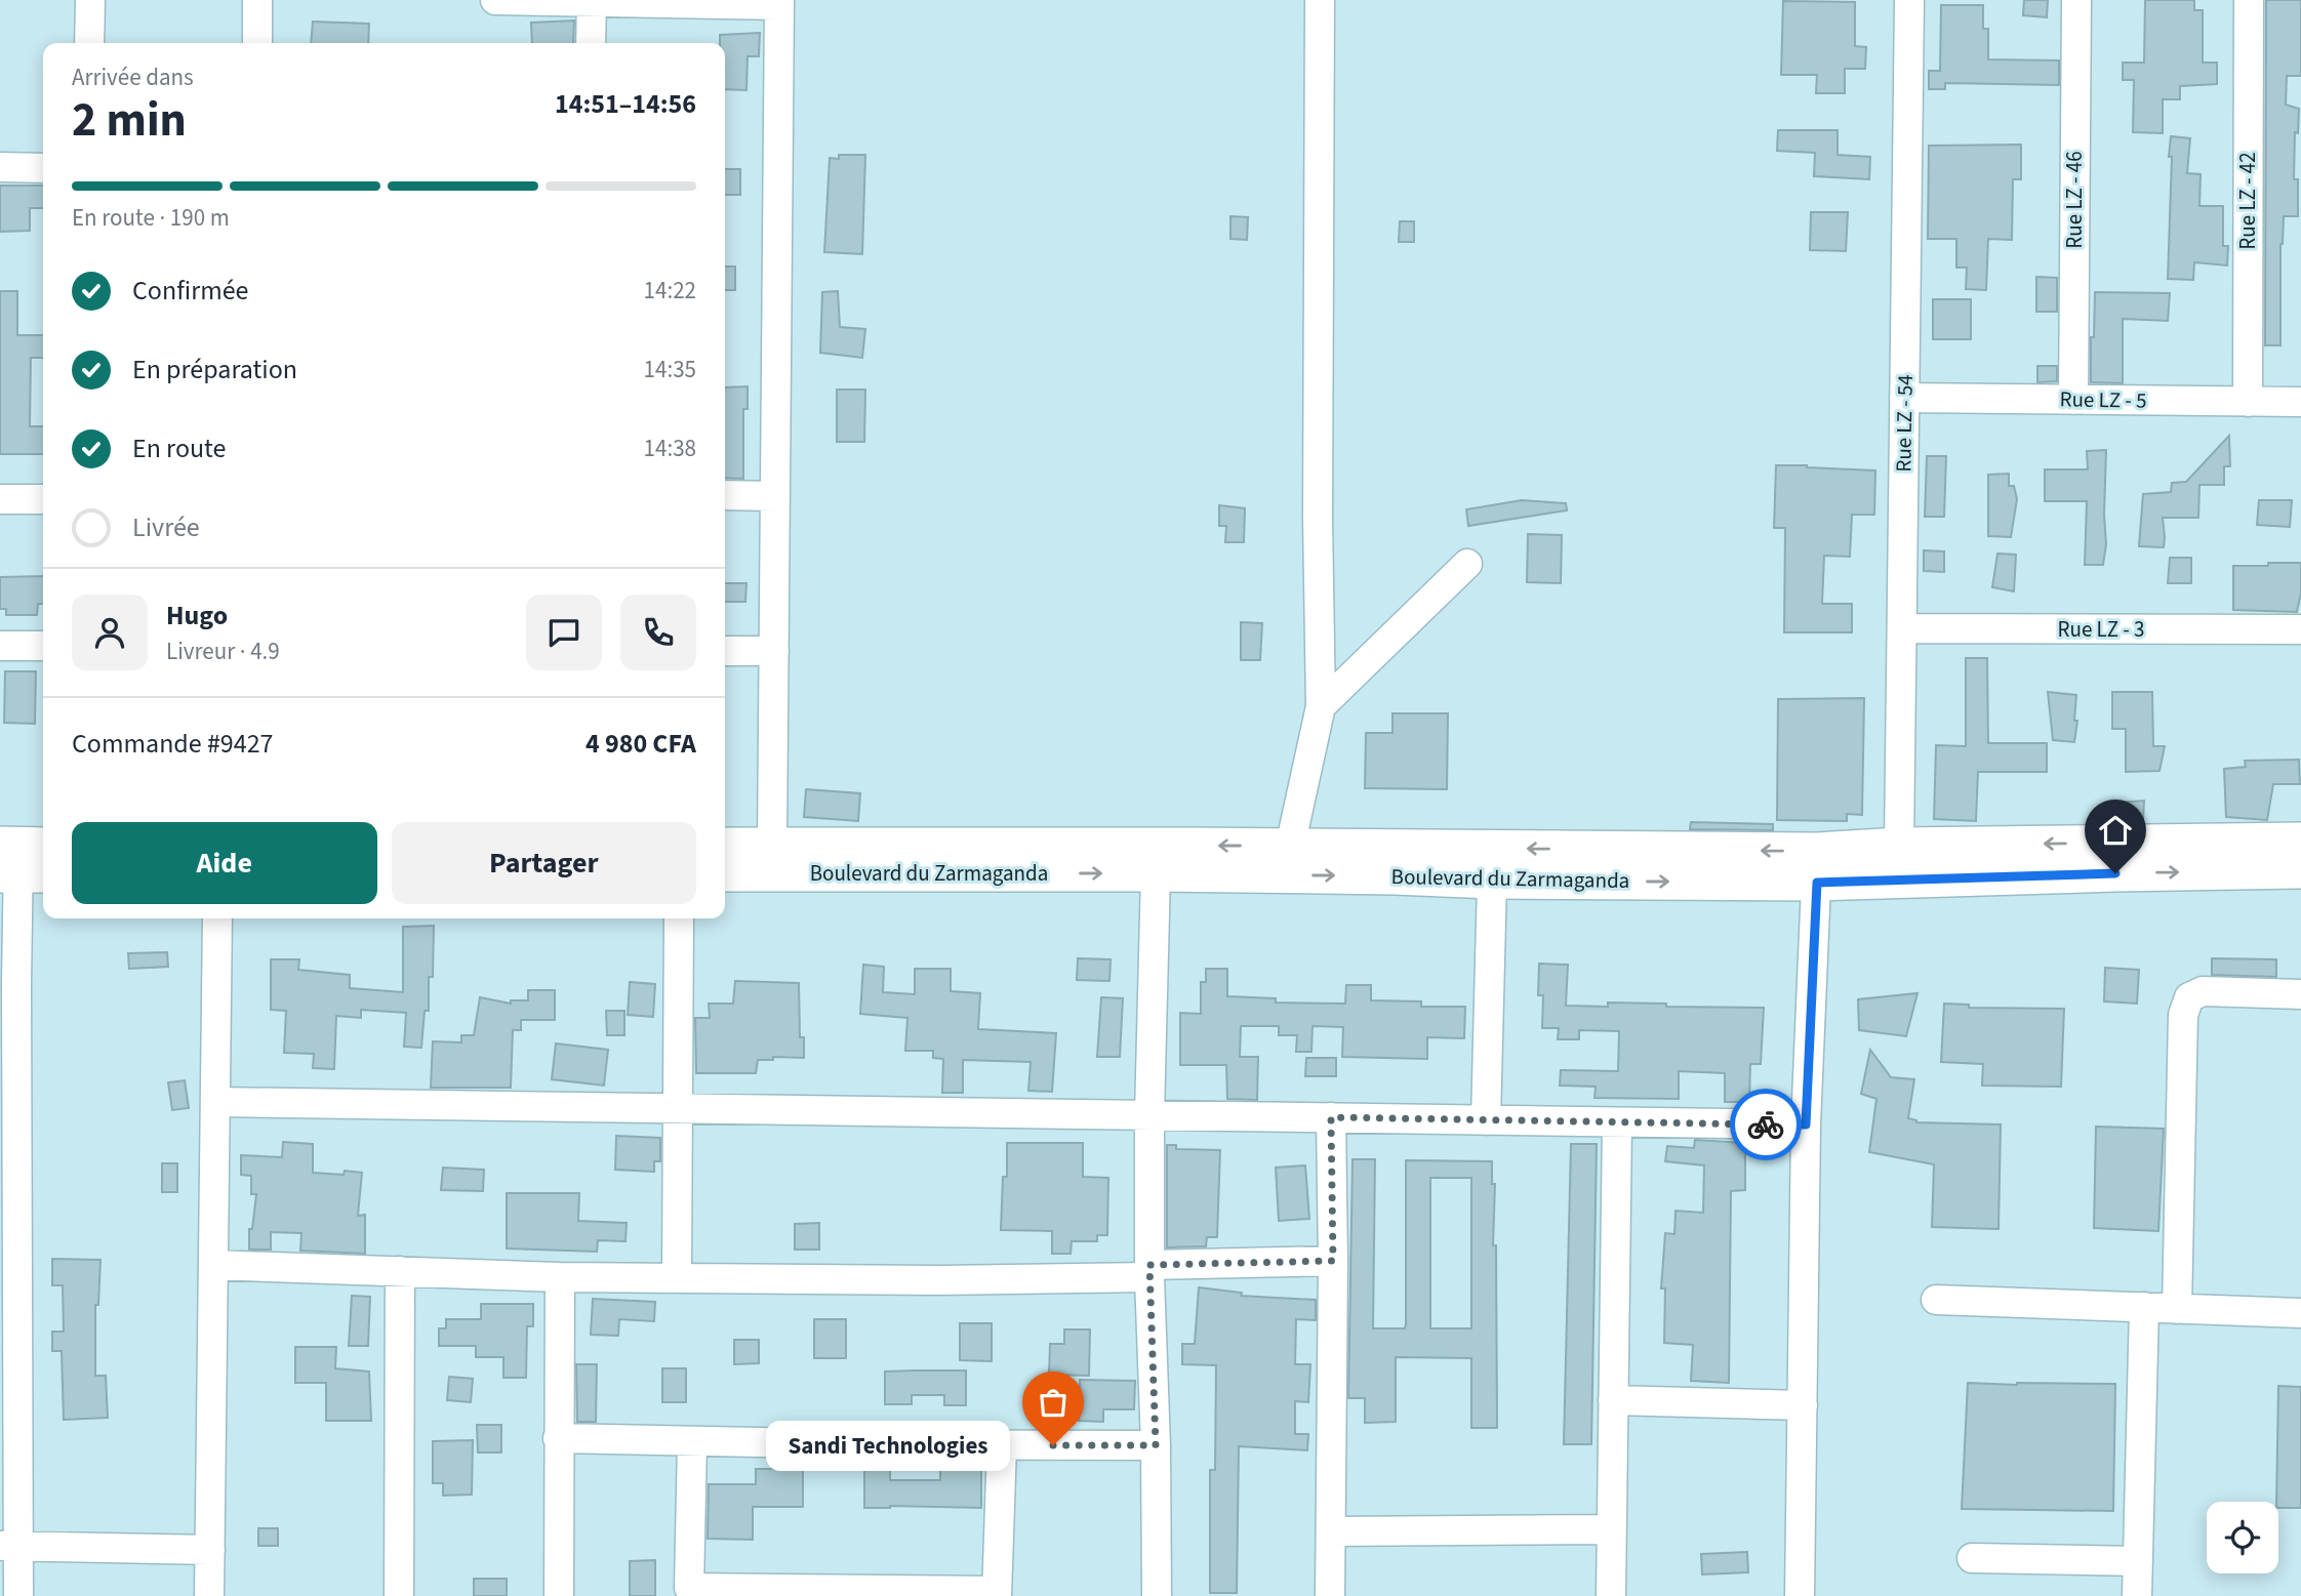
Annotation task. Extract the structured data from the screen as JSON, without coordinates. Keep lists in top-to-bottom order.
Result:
{
  "streets": {
    "main road": ["Boulevard du Zarmaganda"],
    "street": [
      "Rue LZ - 46",
      "Rue LZ - 42",
      "Rue LZ - 5",
      "Rue LZ - 54",
      "Rue LZ - 3"
    ]
  },
  "crossings": [
    ["Rue LZ - 46", "Rue LZ - 5"],
    ["Rue LZ - 42", "Rue LZ - 5"],
    ["Rue LZ - 5", "Rue LZ - 54"],
    ["Rue LZ - 54", "Rue LZ - 3"],
    ["Rue LZ - 54", "Boulevard du Zarmaganda"]
  ],
  "places": ["Sandi Technologies"],
  "page": {
    "heading": ["2 min", "Arrivée dans", "14:51–14:56"],
    "panel": [
      "Hugo",
      "Livreur · 4.9",
      "Commande #9427",
      "4 980 CFA"
    ],
    "bar": "En route · 190 m",
    "list": [
      ["Confirmée", "14:22"],
      ["En préparation", "14:35"],
      ["En route", "14:38"],
      "Livrée"
    ],
    "buttons": ["Aide", "Partager"],
    "bubble": "Sandi Technologies"
  }
}
